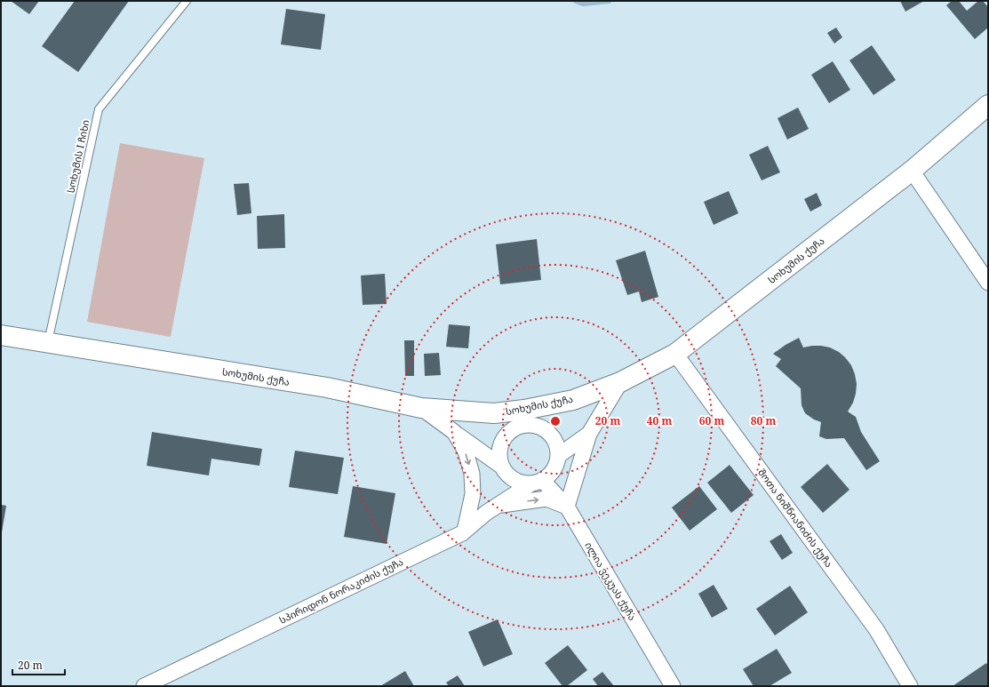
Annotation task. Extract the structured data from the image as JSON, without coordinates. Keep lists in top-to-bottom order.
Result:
{
  "streets": {
    "highway": ["სოხუმის ქუჩა"],
    "street": ["შოთა ნიშნიანიძის ქუჩა", "ილია ვეკუას ქუჩა", "სპირიდონ ნორაკიძის ქუჩა"],
    "lane": ["სოხუმის I ჩიხი"]
  },
  "crossings": [
    ["სოხუმის I ჩიხი", "სოხუმის ქუჩა"],
    ["სოხუმის ქუჩა", "შოთა ნიშნიანიძის ქუჩა"],
    ["სოხუმის ქუჩა", "ილია ვეკუას ქუჩა"],
    ["სოხუმის ქუჩა", "სპირიდონ ნორაკიძის ქუჩა"],
    ["ილია ვეკუას ქუჩა", "სპირიდონ ნორაკიძის ქუჩა"]
  ],
  "scale_bar": "20 m",
  "rings": [
    "20 m",
    "40 m",
    "60 m",
    "80 m"
  ]
}
